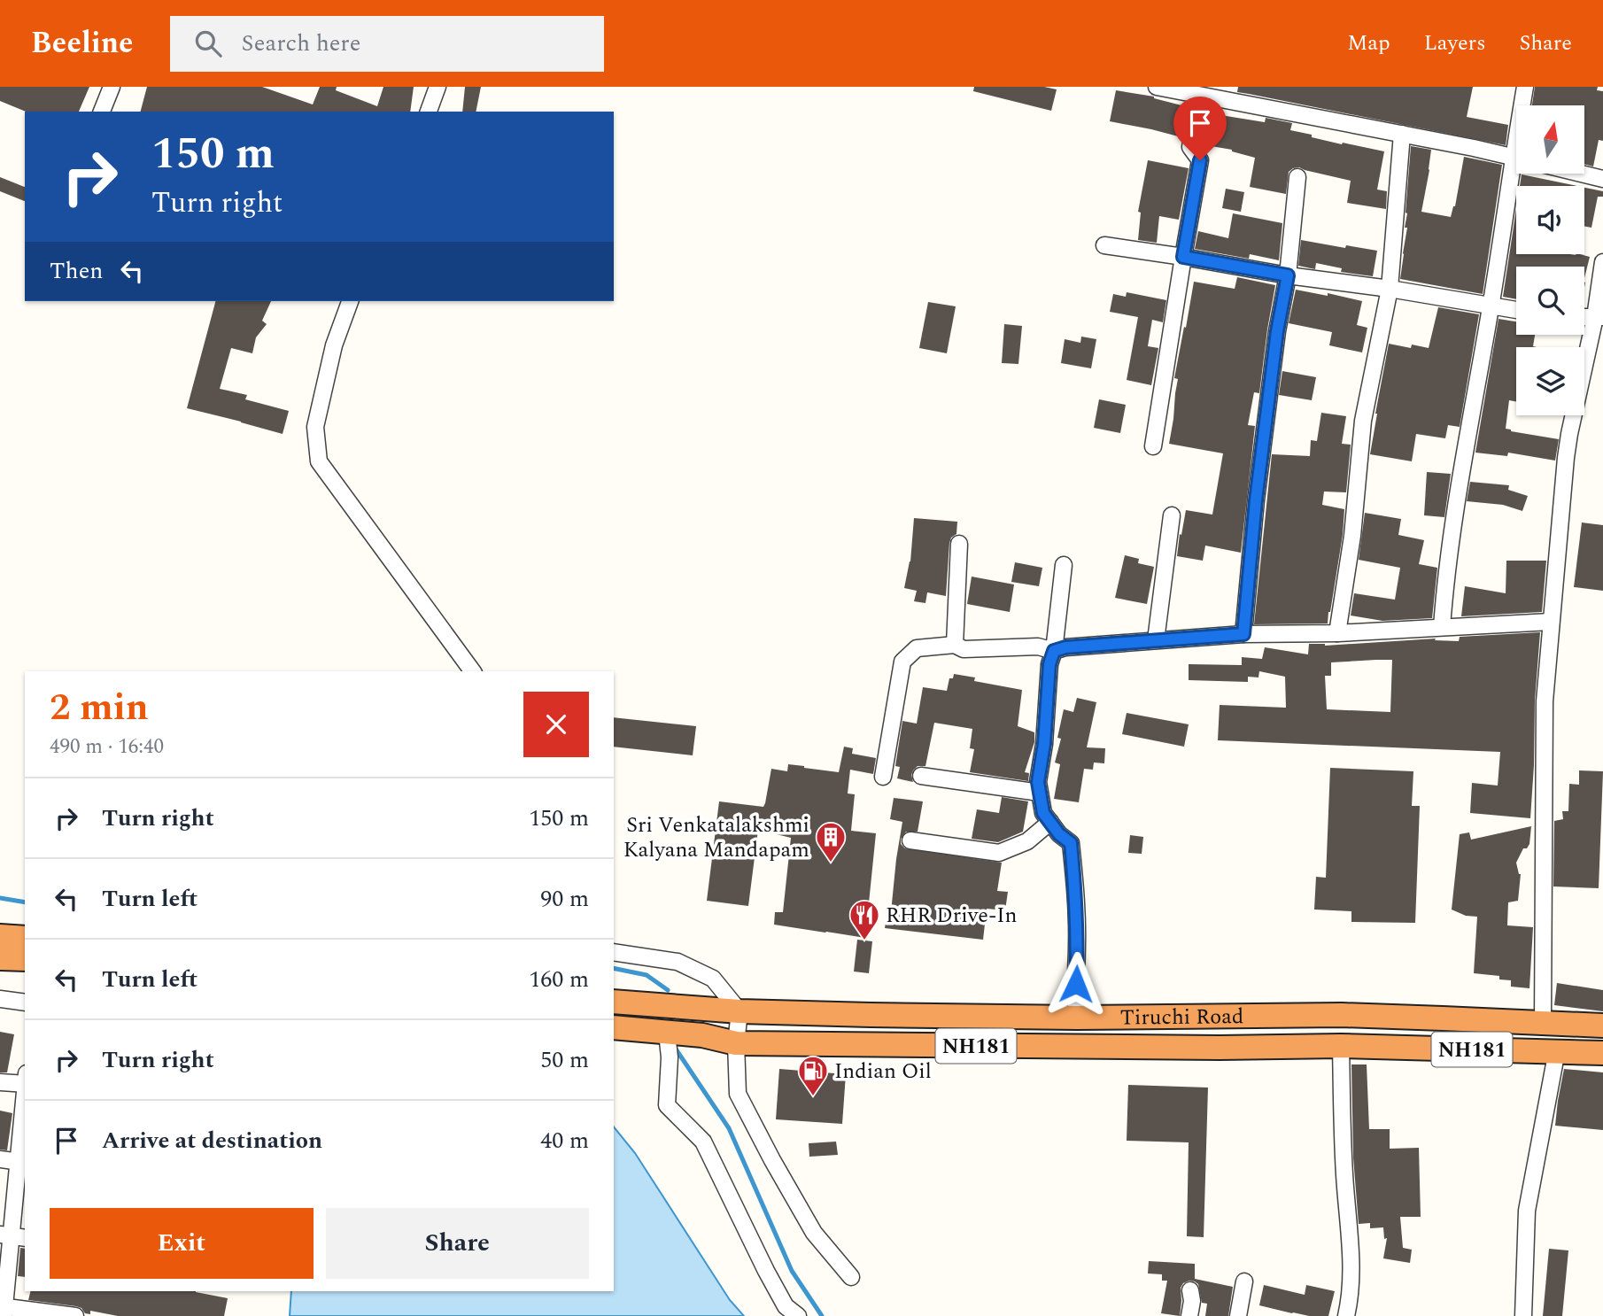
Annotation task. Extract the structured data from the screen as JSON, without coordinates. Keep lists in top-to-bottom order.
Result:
{
  "streets": {
    "highway": ["Tiruchi Road", "NH181"]
  },
  "places": {
    "building": ["Sri Venkatalakshmi Kalyana Mandapam"],
    "restaurant": ["RHR Drive-In"],
    "fuel station": ["Indian Oil"]
  },
  "north": "top",
  "page": {
    "header": "Beeline",
    "search": "Search here",
    "nav": ["Map", "Layers", "Share"],
    "turn": ["150 m", "Turn right"],
    "then": "Then",
    "heading": ["2 min", "490 m · 16:40"],
    "list": [
      {
        "name": "Turn right",
        "value": "150 m"
      },
      {
        "name": "Turn left",
        "value": "90 m"
      },
      {
        "name": "Turn left",
        "value": "160 m"
      },
      {
        "name": "Turn right",
        "value": "50 m"
      },
      {
        "name": "Arrive at destination",
        "value": "40 m"
      }
    ],
    "buttons": ["Exit", "Share"]
  }
}
